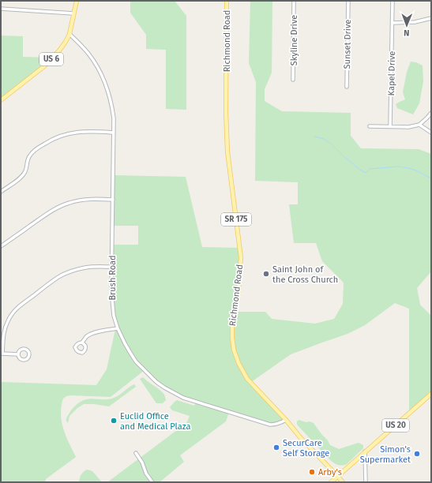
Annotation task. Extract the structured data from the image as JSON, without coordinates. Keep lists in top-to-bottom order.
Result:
{
  "streets": {
    "main road": [
      "Richmond Road",
      "US 6",
      "SR 175",
      "US 20"
    ],
    "street": [
      "Skyline Drive",
      "Sunset Drive",
      "Kapel Drive",
      "Brush Road"
    ]
  },
  "crossings": [
    ["Richmond Road", "SR 175"],
    ["Richmond Road", "Brush Road"],
    ["Richmond Road", "US 20"],
    ["US 6", "Brush Road"],
    ["SR 175", "US 20"]
  ],
  "places": [
    "Saint John of the Cross Church",
    "Euclid Office and Medical Plaza",
    "SecurCare Self Storage",
    "Simon's Supermarket",
    "Arby's"
  ],
  "north": "bottom"
}
